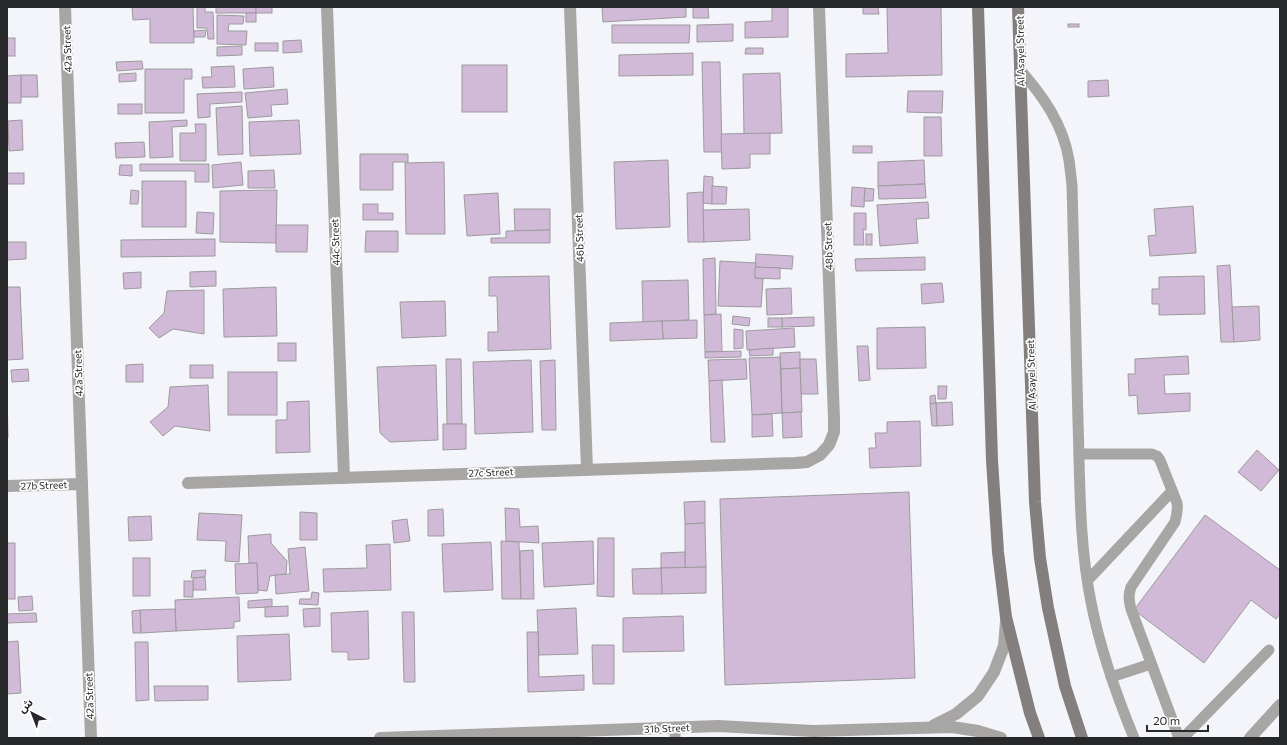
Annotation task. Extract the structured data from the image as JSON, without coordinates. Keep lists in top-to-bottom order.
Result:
{
  "streets": {
    "main road": ["Al Asayel Street"],
    "street": [
      "42a Street",
      "46b Street",
      "44c Street",
      "48b Street",
      "27c Street",
      "27b Street",
      "31b Street"
    ]
  },
  "crossings": [
    ["42a Street", "27b Street"],
    ["46b Street", "27c Street"],
    ["44c Street", "27c Street"],
    ["48b Street", "27c Street"]
  ],
  "scale_bar": "20 m",
  "north": "top left"
}
